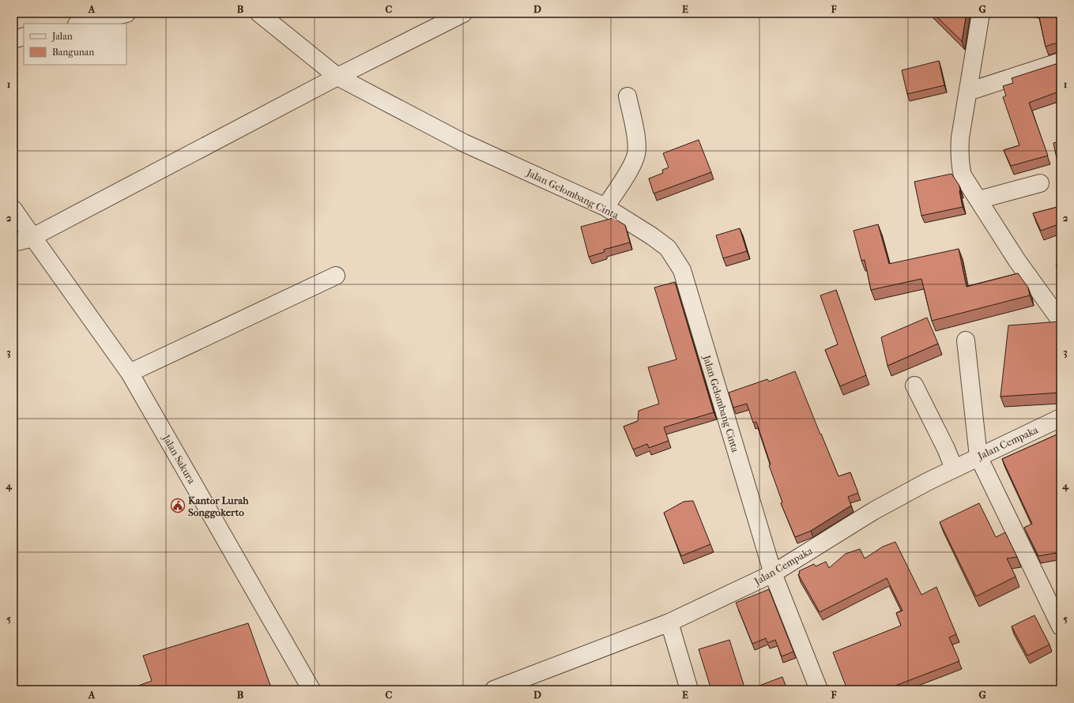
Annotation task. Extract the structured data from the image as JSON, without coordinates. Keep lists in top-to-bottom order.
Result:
{
  "streets": {
    "street": ["Jalan Gelombang Cinta", "Jalan Cempaka", "Jalan Sakura"]
  },
  "crossings": [
    ["Jalan Gelombang Cinta", "Jalan Cempaka"]
  ],
  "places": {
    "public building": ["Kantor Lurah Songgokerto"]
  },
  "legend": ["Jalan", "Bangunan"],
  "grid": {
    "columns": [
      "A",
      "B",
      "C",
      "D",
      "E",
      "F",
      "G"
    ],
    "rows": [
      "1",
      "2",
      "3",
      "4",
      "5"
    ]
  }
}
